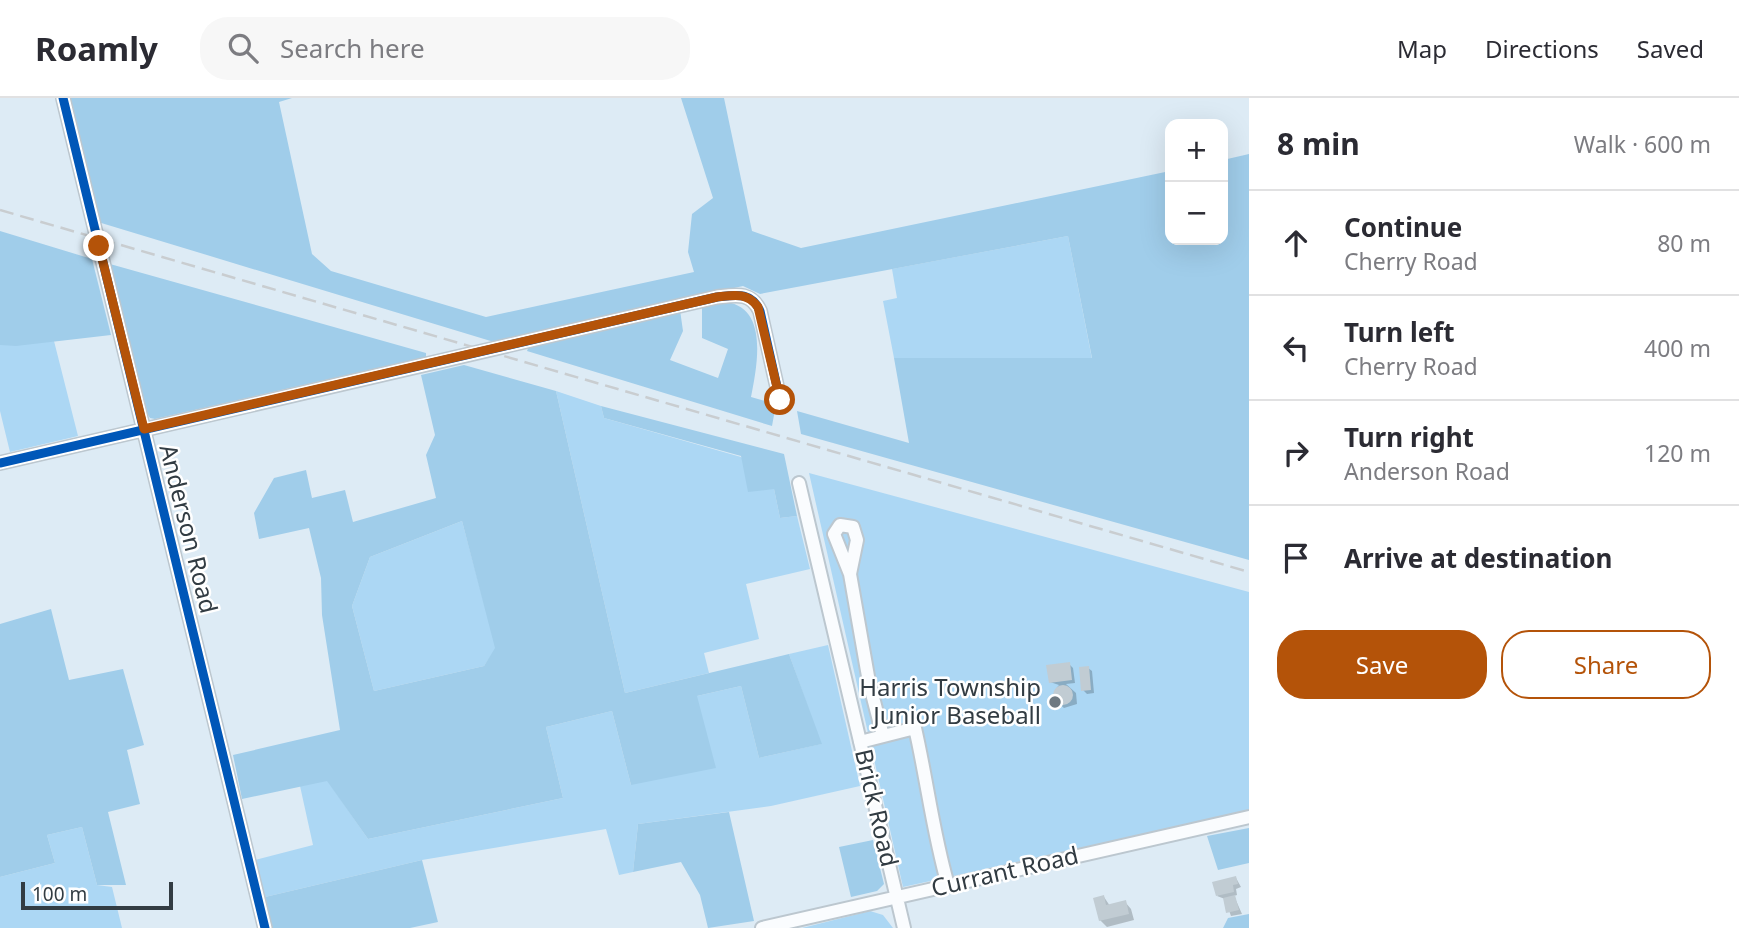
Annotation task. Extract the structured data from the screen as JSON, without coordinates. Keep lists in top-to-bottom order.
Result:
{
  "streets": {
    "street": ["Anderson Road", "Brick Road", "Currant Road"]
  },
  "crossings": [
    ["Brick Road", "Currant Road"]
  ],
  "places": ["Harris Township Junior Baseball"],
  "scale_bar": "100 m",
  "page": {
    "header": "Roamly",
    "search": "Search here",
    "nav": ["Map", "Directions", "Saved"],
    "heading": ["8 min", "Walk · 600 m"],
    "map_buttons": ["+", "−"],
    "list": [
      ["Continue", "Cherry Road", "80 m"],
      ["Turn left", "Cherry Road", "400 m"],
      ["Turn right", "Anderson Road", "120 m"],
      "Arrive at destination"
    ],
    "buttons": ["Save", "Share"],
    "scale": "100 m"
  }
}
